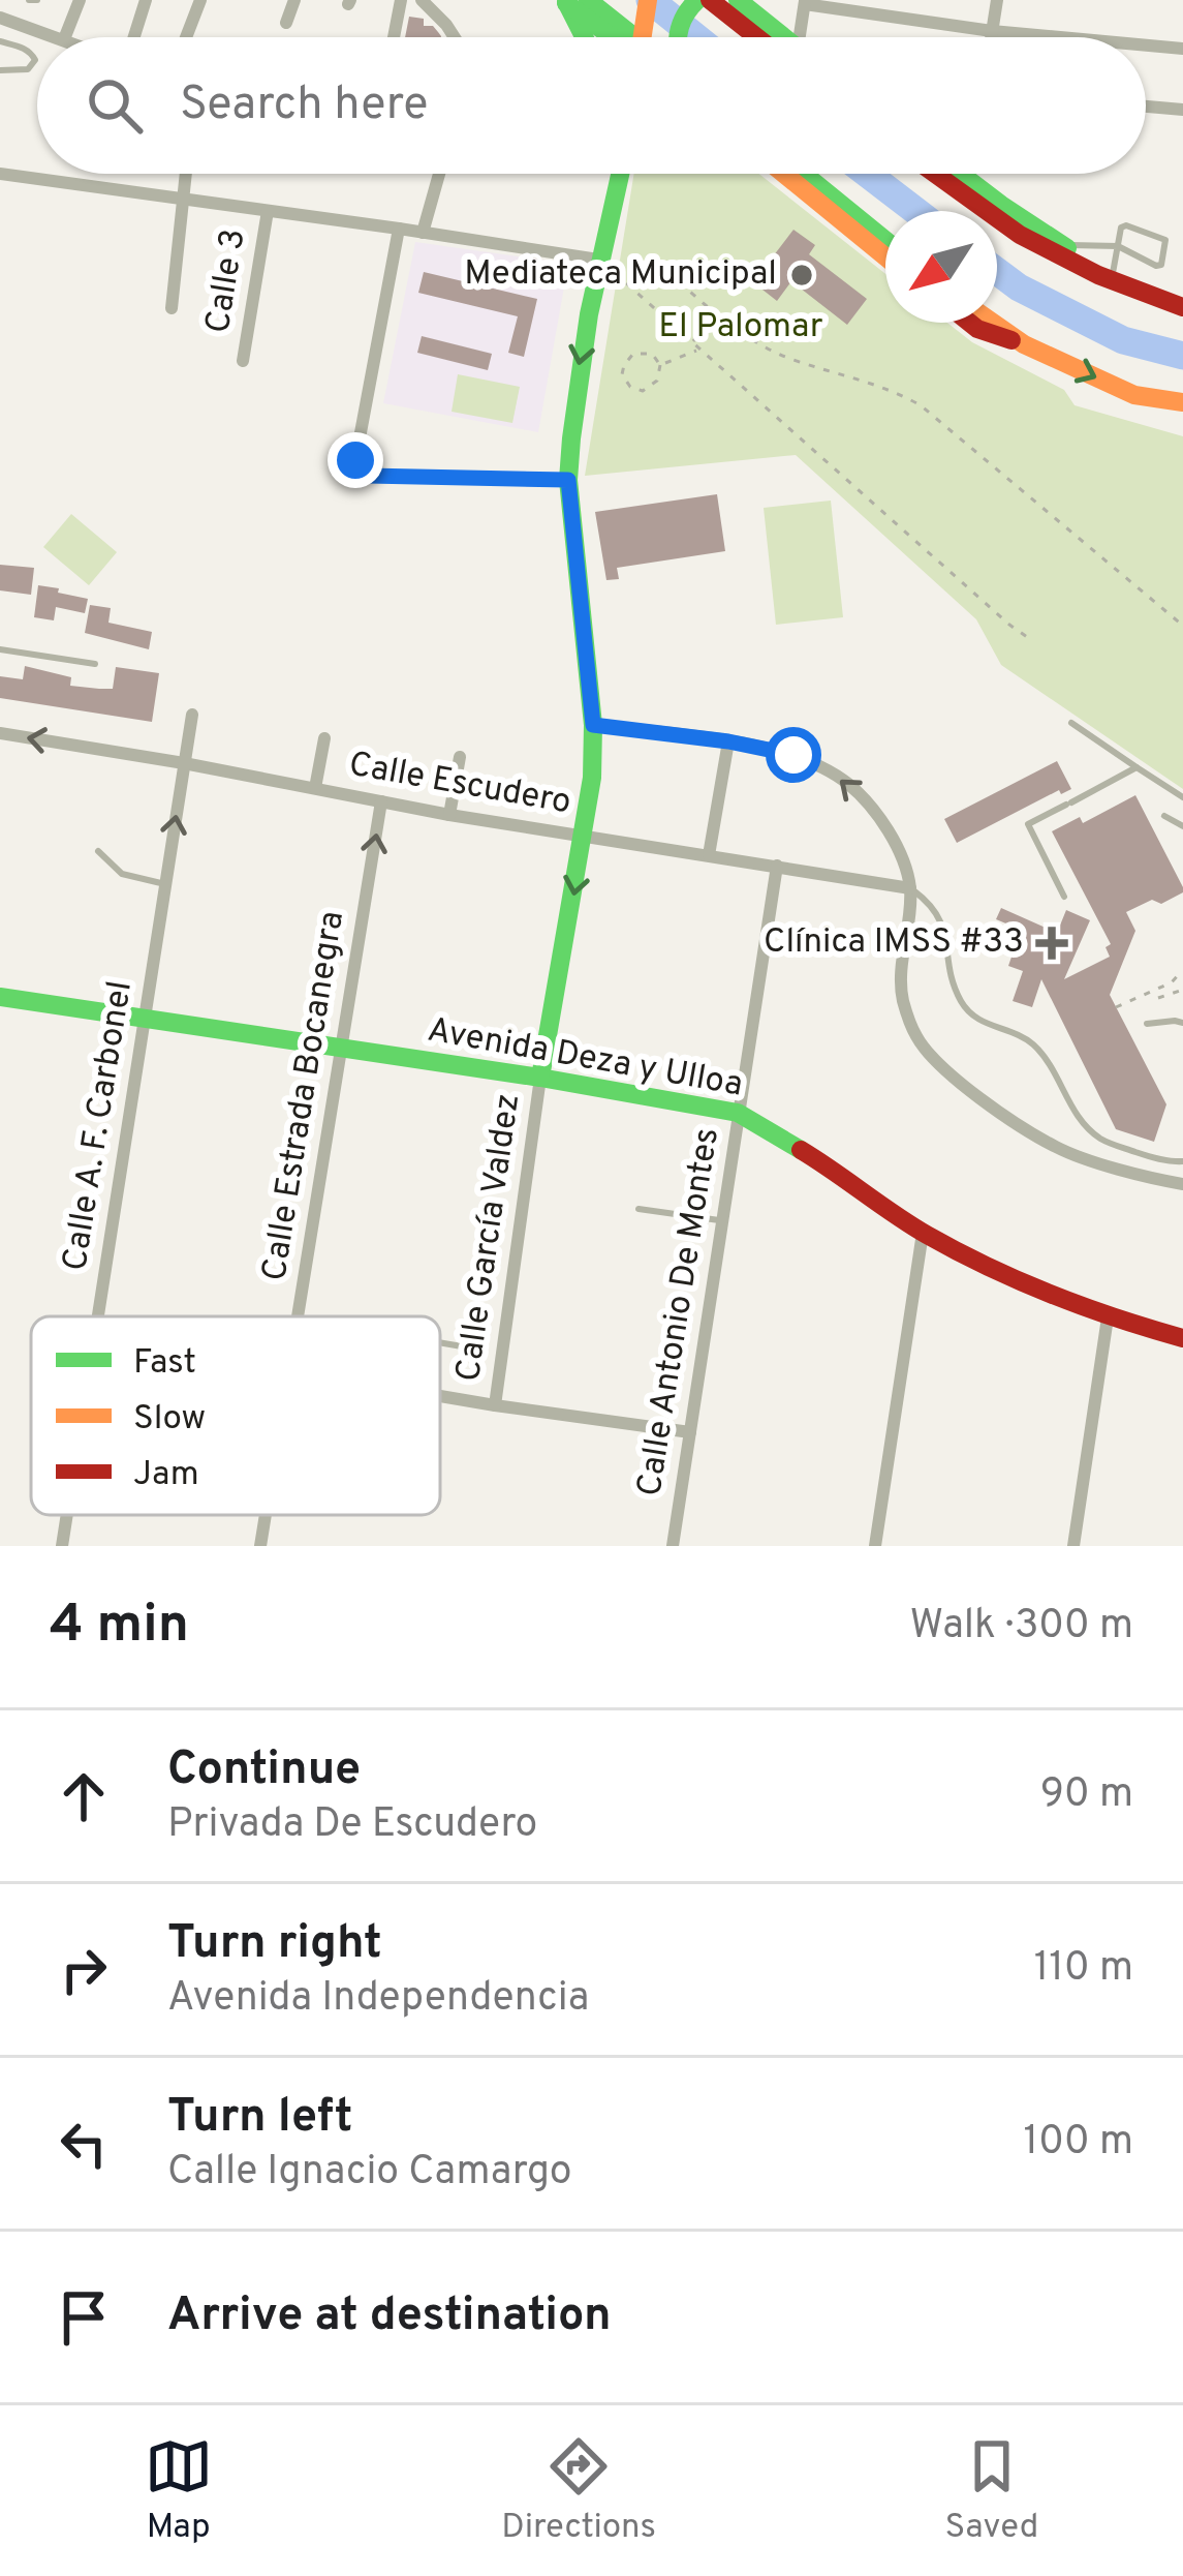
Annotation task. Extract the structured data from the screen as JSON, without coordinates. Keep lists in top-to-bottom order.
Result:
{
  "streets": {
    "main road": ["Avenida Deza y Ulloa"],
    "street": [
      "Calle 3",
      "Calle Escudero",
      "Calle Estrada Bocanegra",
      "Calle A. F. Carbonel",
      "Calle García Valdez",
      "Calle Antonio De Montes"
    ]
  },
  "crossings": [
    ["Calle Escudero", "Calle Estrada Bocanegra"],
    ["Calle Escudero", "Calle A. F. Carbonel"],
    ["Calle Escudero", "Calle Antonio De Montes"],
    ["Avenida Deza y Ulloa", "Calle Estrada Bocanegra"],
    ["Avenida Deza y Ulloa", "Calle A. F. Carbonel"],
    ["Avenida Deza y Ulloa", "Calle García Valdez"],
    ["Avenida Deza y Ulloa", "Calle Antonio De Montes"]
  ],
  "one_way": ["Calle Estrada Bocanegra"],
  "parks": ["El Palomar"],
  "places": {
    "other": ["Mediateca Municipal"],
    "health": ["Clínica IMSS #33"]
  },
  "legend": ["Fast", "Slow", "Jam"],
  "north": "bottom left",
  "page": {
    "search": "Search here",
    "heading": ["4 min", "Walk · 300 m"],
    "list": [
      ["Continue", "Privada De Escudero", "90 m"],
      ["Turn right", "Avenida Independencia", "110 m"],
      ["Turn left", "Calle Ignacio Camargo", "100 m"],
      "Arrive at destination"
    ],
    "nav": ["Map", "Directions", "Saved"]
  }
}
